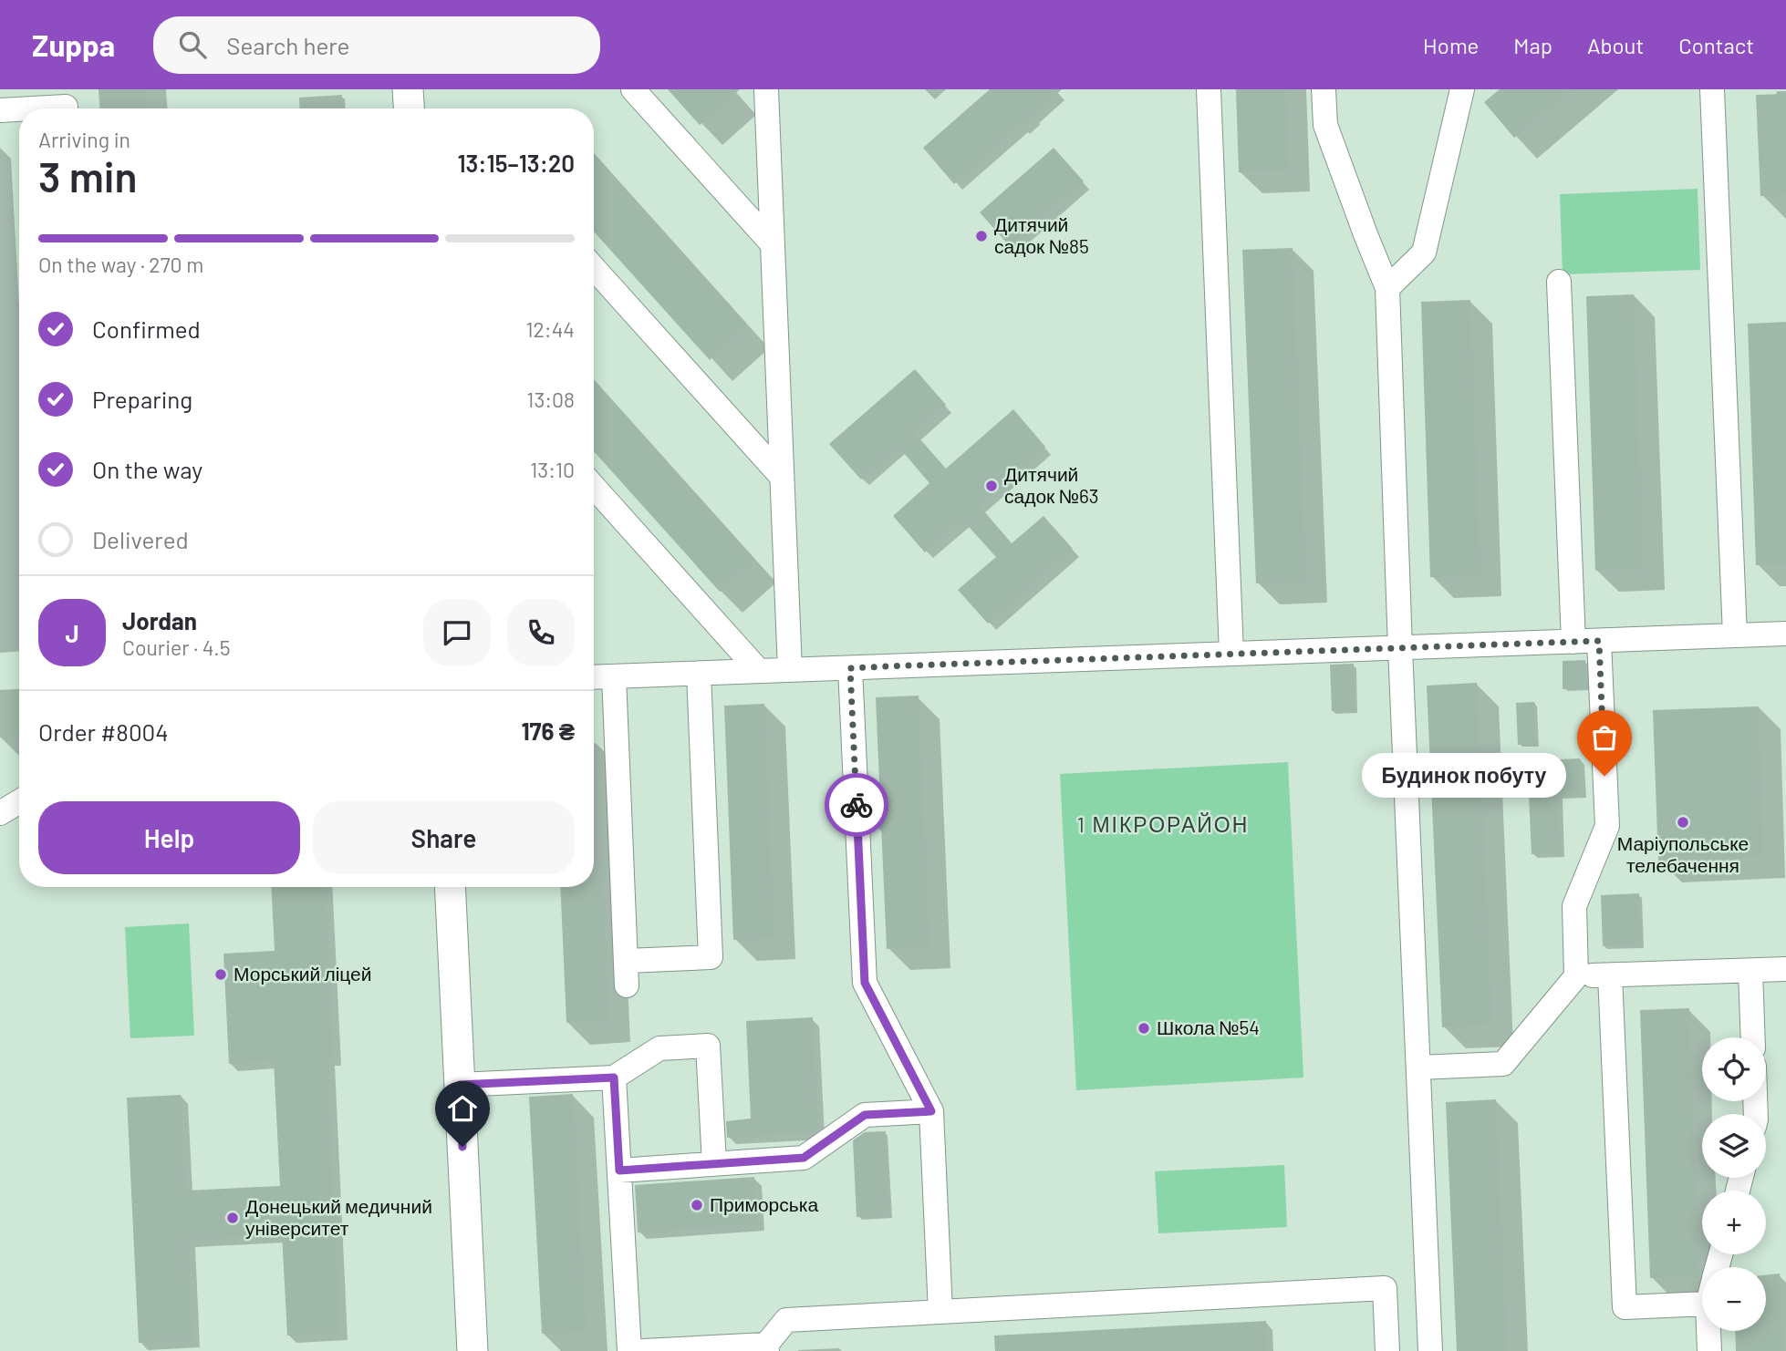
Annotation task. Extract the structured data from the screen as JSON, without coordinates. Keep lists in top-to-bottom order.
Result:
{
  "districts": ["1 МІКРОРАЙОН"],
  "places": [
    "Дитячий садок №85",
    "Дитячий садок №63",
    "Будинок побуту",
    "Маріупольське телебачення",
    "Морський ліцей",
    "Школа №54",
    "Приморська",
    "Донецький медичний університет"
  ],
  "page": {
    "header": "Zuppa",
    "search": "Search here",
    "nav": [
      "Home",
      "Map",
      "About",
      "Contact"
    ],
    "heading": ["3 min", "Arriving in", "13:15–13:20"],
    "panel": [
      "Jordan",
      "Courier · 4.5",
      "Order #8004",
      "176 ₴"
    ],
    "bar": "On the way · 270 m",
    "list": [
      ["Confirmed", "12:44"],
      ["Preparing", "13:08"],
      ["On the way", "13:10"],
      "Delivered"
    ],
    "round": "J",
    "bubble": "Будинок побуту",
    "buttons": ["Help", "Share"],
    "map_buttons": ["+", "−"]
  }
}
